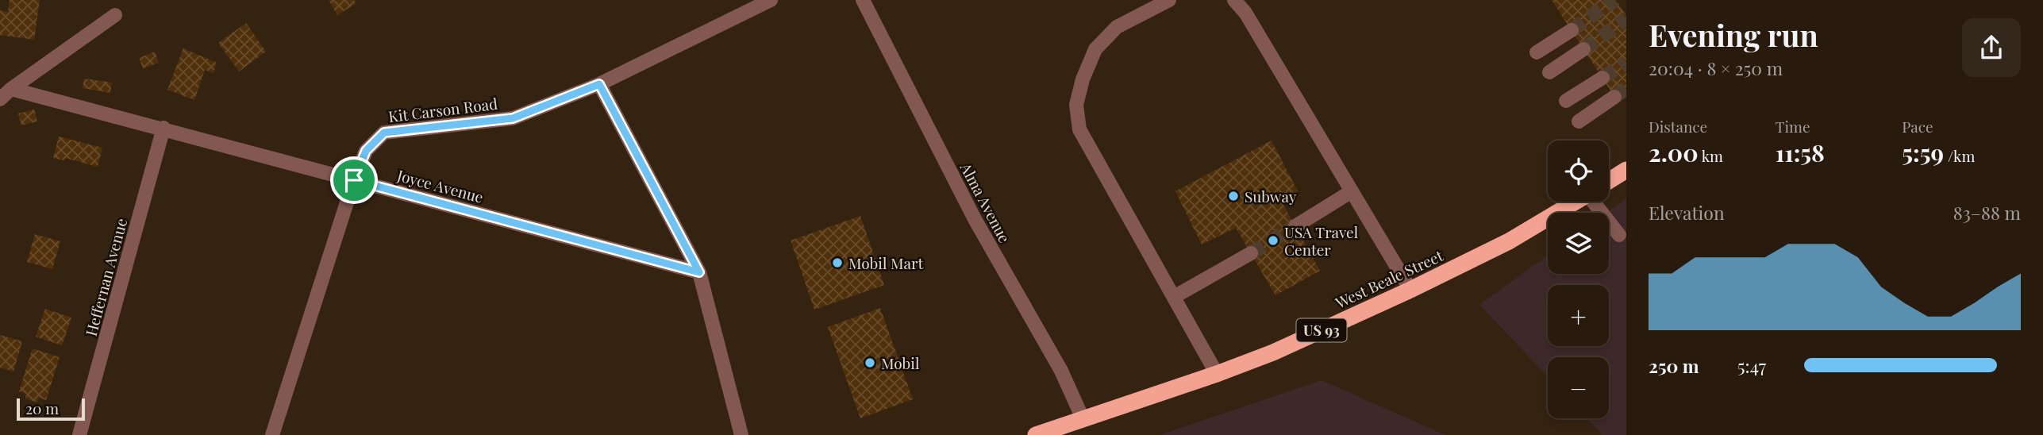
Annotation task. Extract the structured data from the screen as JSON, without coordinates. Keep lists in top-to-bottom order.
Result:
{
  "streets": {
    "highway": ["West Beale Street", "US 93"],
    "street": [
      "Kit Carson Road",
      "Joyce Avenue",
      "Alma Avenue",
      "Heffernan Avenue"
    ]
  },
  "crossings": [
    ["Kit Carson Road", "Joyce Avenue"],
    ["Joyce Avenue", "Heffernan Avenue"],
    ["Alma Avenue", "West Beale Street"]
  ],
  "places": [
    "Subway",
    "USA Travel Center",
    "Mobil Mart",
    "Mobil"
  ],
  "scale_bar": "20 m",
  "page": {
    "heading": ["Evening run", "20:04 · 8 × 250 m"],
    "stats": [
      ["Distance", "2.00 km"],
      ["Time", "11:58"],
      ["Pace", "5:59 /km"]
    ],
    "map_buttons": ["+", "−"],
    "chart": ["Elevation", "83–88 m"],
    "list": [
      {
        "name": "250 m",
        "note": "5:47"
      }
    ],
    "scale": "20 m"
  }
}
